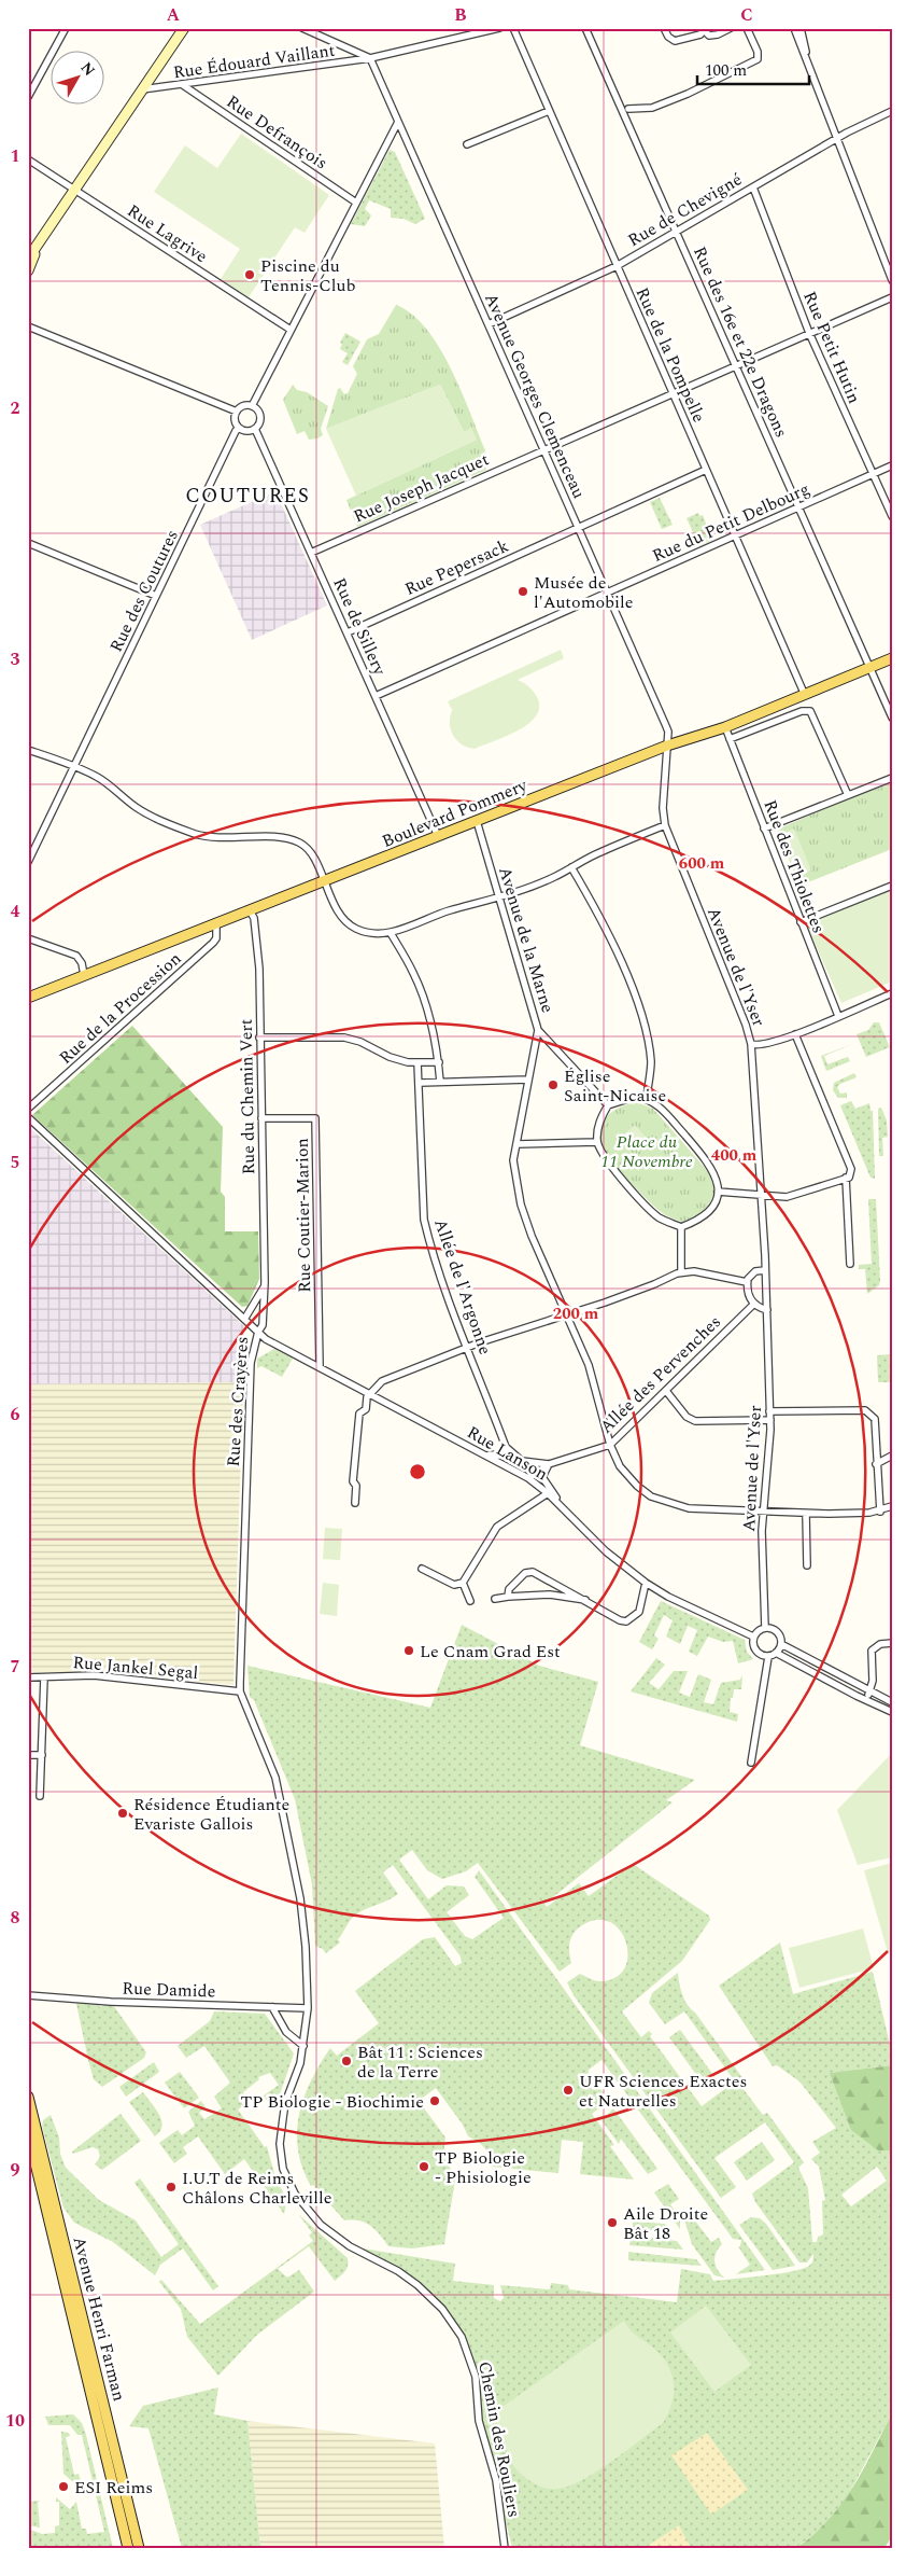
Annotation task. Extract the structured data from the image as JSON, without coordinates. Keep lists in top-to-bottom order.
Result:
{
  "streets": {
    "main road": ["Boulevard Pommery", "Avenue Henri Farman"],
    "street": [
      "Rue Édouard Vaillant",
      "Rue Defrançois",
      "Rue de Chevigné",
      "Rue Lagrive",
      "Rue des 16e et 22e Dragons",
      "Rue Petit Hutin",
      "Rue de la Pompelle",
      "Avenue Georges Clemenceau",
      "Rue Joseph Jacquet",
      "Rue du Petit Delbourg",
      "Rue Pepersack",
      "Rue des Coutures",
      "Rue de Sillery",
      "Rue des Thiolettes",
      "Avenue de la Marne",
      "Avenue de l'Yser",
      "Rue de la Procession",
      "Rue du Chemin Vert",
      "Rue Coutier-Marion",
      "Allée de l'Argonne",
      "Allée des Pervenches",
      "Rue des Crayères",
      "Rue Lanson",
      "Rue Jankel Segal",
      "Rue Damide",
      "Chemin des Rouliers"
    ]
  },
  "crossings": [
    ["Rue Édouard Vaillant", "Rue Defrançois"],
    ["Rue Édouard Vaillant", "Avenue Georges Clemenceau"],
    ["Rue de Chevigné", "Rue des 16e et 22e Dragons"],
    ["Rue de Chevigné", "Rue Petit Hutin"],
    ["Rue de Chevigné", "Rue de la Pompelle"],
    ["Rue de Chevigné", "Avenue Georges Clemenceau"],
    ["Rue des 16e et 22e Dragons", "Rue Joseph Jacquet"],
    ["Rue des 16e et 22e Dragons", "Rue du Petit Delbourg"],
    ["Rue des 16e et 22e Dragons", "Boulevard Pommery"],
    ["Rue Petit Hutin", "Rue Joseph Jacquet"],
    ["Rue Petit Hutin", "Rue du Petit Delbourg"],
    ["Rue de la Pompelle", "Rue Joseph Jacquet"],
    ["Rue de la Pompelle", "Rue du Petit Delbourg"],
    ["Rue de la Pompelle", "Rue Pepersack"],
    ["Rue de la Pompelle", "Boulevard Pommery"],
    ["Avenue Georges Clemenceau", "Rue Joseph Jacquet"],
    ["Avenue Georges Clemenceau", "Rue du Petit Delbourg"],
    ["Avenue Georges Clemenceau", "Rue Pepersack"],
    ["Avenue Georges Clemenceau", "Boulevard Pommery"],
    ["Avenue Georges Clemenceau", "Avenue de l'Yser"],
    ["Rue Joseph Jacquet", "Rue de Sillery"],
    ["Rue du Petit Delbourg", "Rue de Sillery"],
    ["Rue Pepersack", "Rue de Sillery"],
    ["Rue des Coutures", "Rue de Sillery"],
    ["Rue de Sillery", "Boulevard Pommery"],
    ["Boulevard Pommery", "Rue des Thiolettes"],
    ["Boulevard Pommery", "Avenue de la Marne"],
    ["Boulevard Pommery", "Avenue de l'Yser"],
    ["Boulevard Pommery", "Rue de la Procession"],
    ["Boulevard Pommery", "Rue du Chemin Vert"],
    ["Avenue de l'Yser", "Rue Lanson"],
    ["Rue du Chemin Vert", "Rue Coutier-Marion"],
    ["Rue du Chemin Vert", "Rue des Crayères"],
    ["Rue du Chemin Vert", "Rue Lanson"],
    ["Rue Coutier-Marion", "Rue Lanson"],
    ["Rue des Crayères", "Rue Lanson"],
    ["Rue des Crayères", "Rue Jankel Segal"],
    ["Rue des Crayères", "Chemin des Rouliers"],
    ["Rue Jankel Segal", "Chemin des Rouliers"],
    ["Rue Damide", "Chemin des Rouliers"]
  ],
  "districts": ["COUTURES"],
  "parks": ["Place du 11 Novembre"],
  "places": [
    "Piscine du Tennis-Club",
    "Musée de l'Automobile",
    "Église Saint-Nicaise",
    "Le Cnam Grad Est",
    "Résidence Étudiante Evariste Gallois",
    "Bât 11 : Sciences de la Terre",
    "UFR Sciences Exactes et Naturelles",
    "TP Biologie - Biochimie",
    "TP Biologie - Phisiologie",
    "I.U.T de Reims Châlons Charleville",
    "Aile Droite Bât 18",
    "ESI Reims"
  ],
  "scale_bar": "100 m",
  "north": "top right",
  "grid": {
    "columns": ["A", "B", "C"],
    "rows": [
      "1",
      "2",
      "3",
      "4",
      "5",
      "6",
      "7",
      "8",
      "9",
      "10"
    ]
  },
  "rings": ["600 m", "400 m", "200 m"]
}
